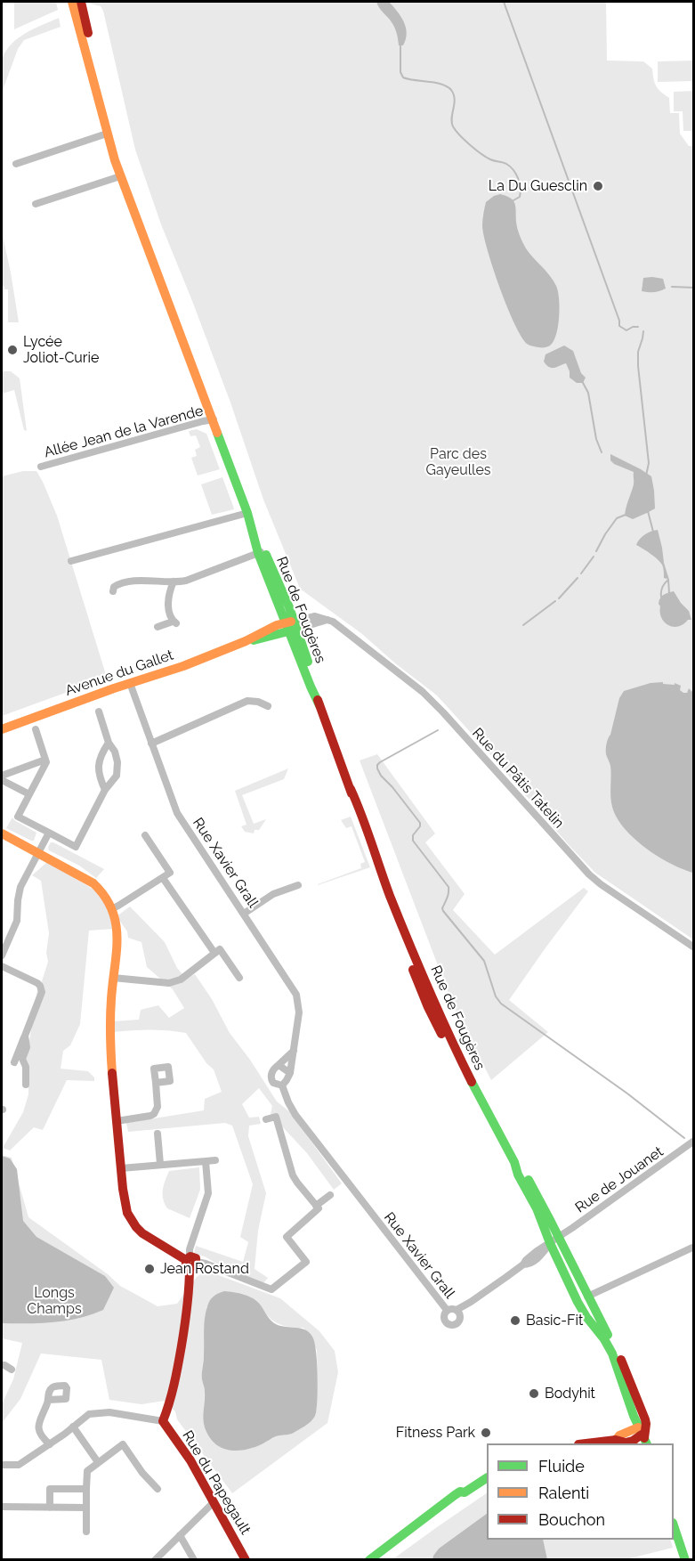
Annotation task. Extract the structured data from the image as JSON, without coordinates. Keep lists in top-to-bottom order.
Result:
{
  "streets": {
    "main road": ["Rue de Fougères", "Avenue du Gallet", "Rue du Papegault"],
    "street": [
      "Allée Jean de la Varende",
      "Rue du Pâtis Tatelin",
      "Rue Xavier Grall",
      "Rue de Jouanet"
    ]
  },
  "crossings": [
    ["Allée Jean de la Varende", "Rue de Fougères"],
    ["Rue de Fougères", "Avenue du Gallet"],
    ["Rue de Fougères", "Rue du Pâtis Tatelin"],
    ["Avenue du Gallet", "Rue du Pâtis Tatelin"],
    ["Avenue du Gallet", "Rue Xavier Grall"],
    ["Rue Xavier Grall", "Rue de Jouanet"]
  ],
  "parks": ["Parc des Gayeulles", "Longs Champs"],
  "places": [
    "La Du Guesclin",
    "Lycée Joliot-Curie",
    "Jean Rostand",
    "Basic-Fit",
    "Bodyhit",
    "Fitness Park"
  ],
  "legend": ["Fluide", "Ralenti", "Bouchon"]
}
